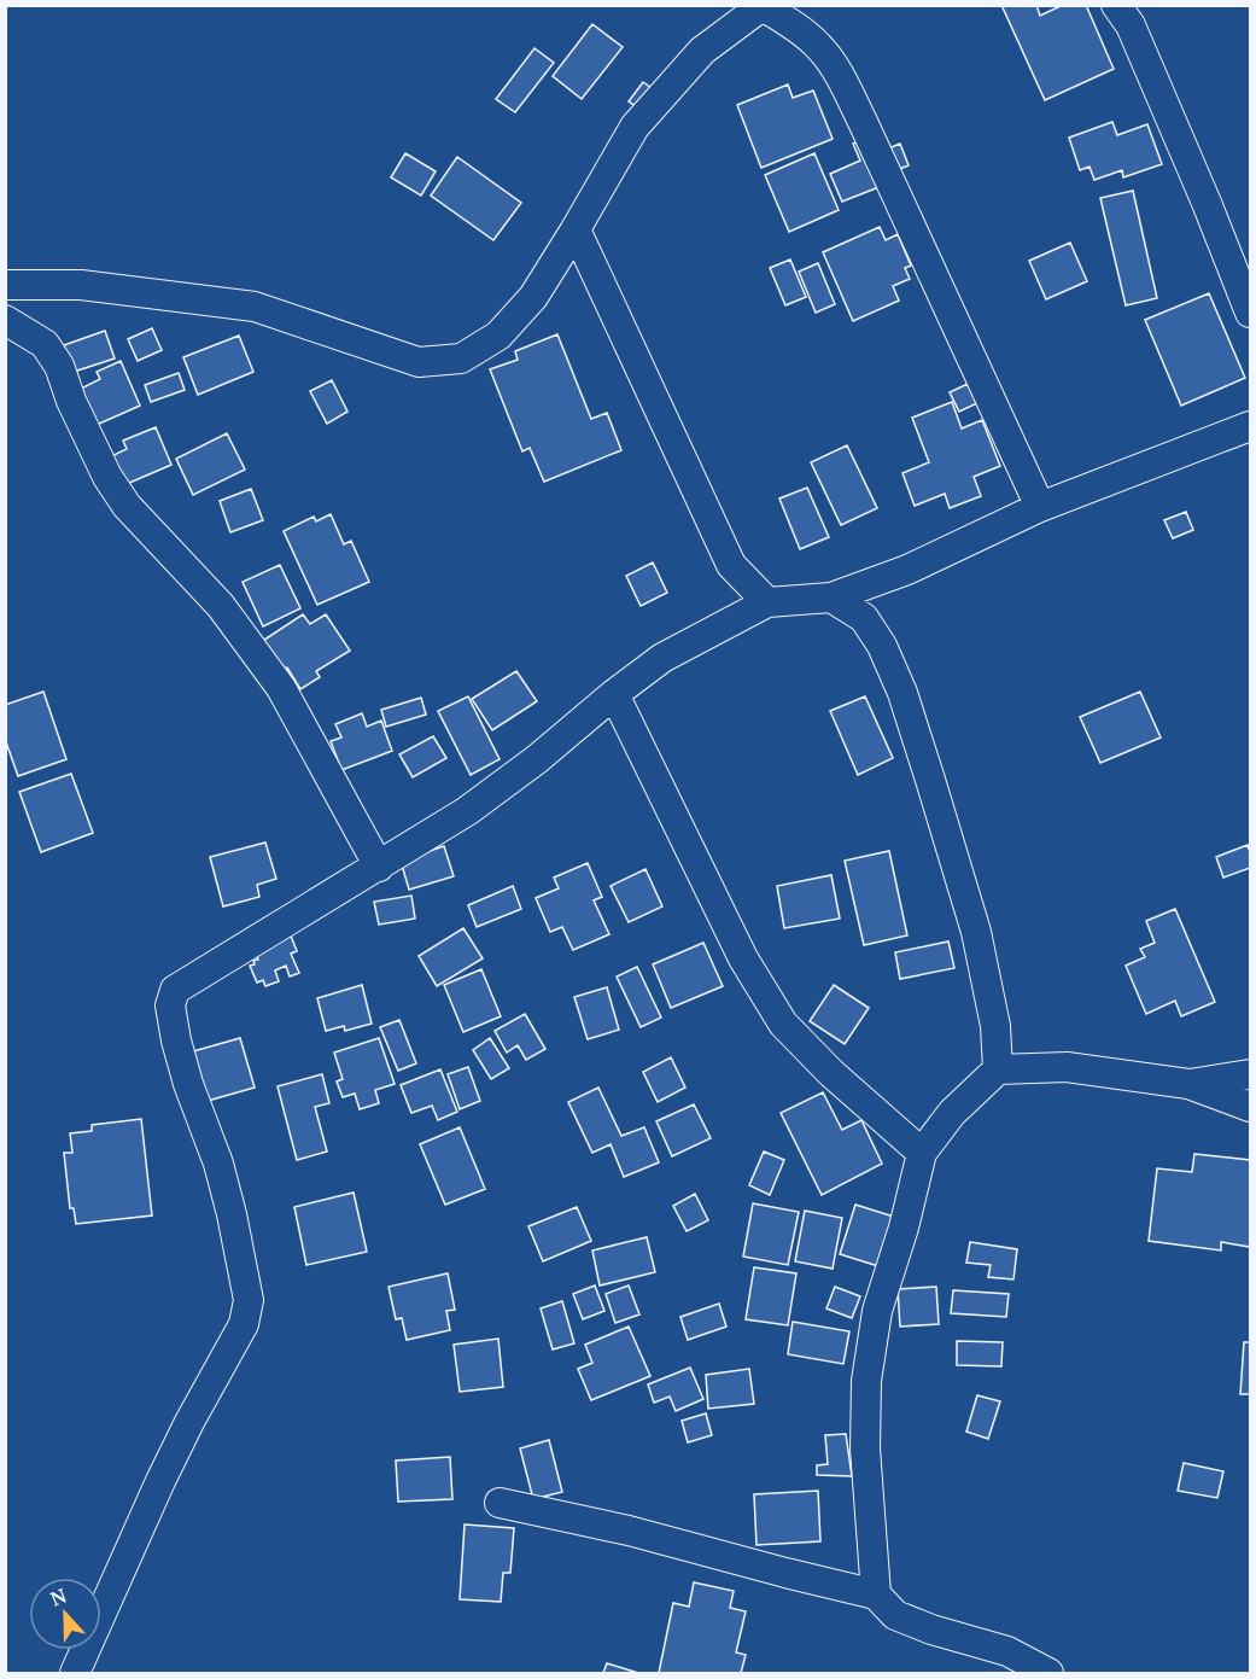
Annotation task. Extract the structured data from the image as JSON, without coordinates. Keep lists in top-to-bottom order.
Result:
{
  "north": "top"
}
